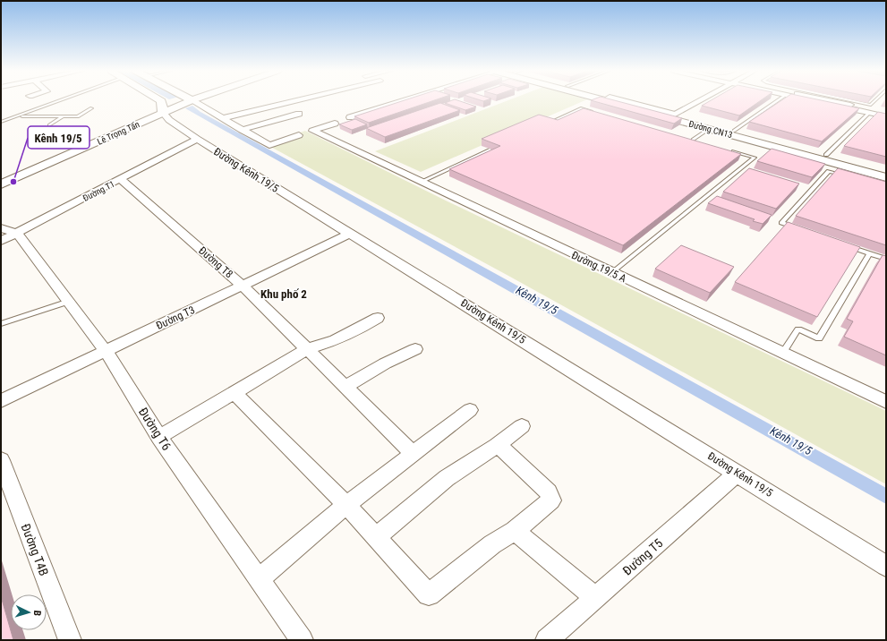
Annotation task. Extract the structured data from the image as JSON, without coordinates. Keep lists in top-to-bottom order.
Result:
{
  "streets": {
    "street": [
      "Đường CN13",
      "Lê Trọng Tấn",
      "Đường Kênh 19/5",
      "Đường T1",
      "Đường T8",
      "Đường 19/5 A",
      "Đường T3",
      "Đường T6",
      "Đường T4B",
      "Đường T5"
    ]
  },
  "crossings": [
    ["Lê Trọng Tấn", "Đường Kênh 19/5"],
    ["Đường Kênh 19/5", "Đường T1"],
    ["Đường Kênh 19/5", "Đường T3"],
    ["Đường Kênh 19/5", "Đường T5"],
    ["Đường T1", "Đường T8"],
    ["Đường T1", "Đường T6"],
    ["Đường T8", "Đường T3"],
    ["Đường T3", "Đường T6"]
  ],
  "districts": ["Khu phố 2"],
  "water": ["Kênh 19/5"],
  "places": ["Kênh 19/5"],
  "north": "right"
}
